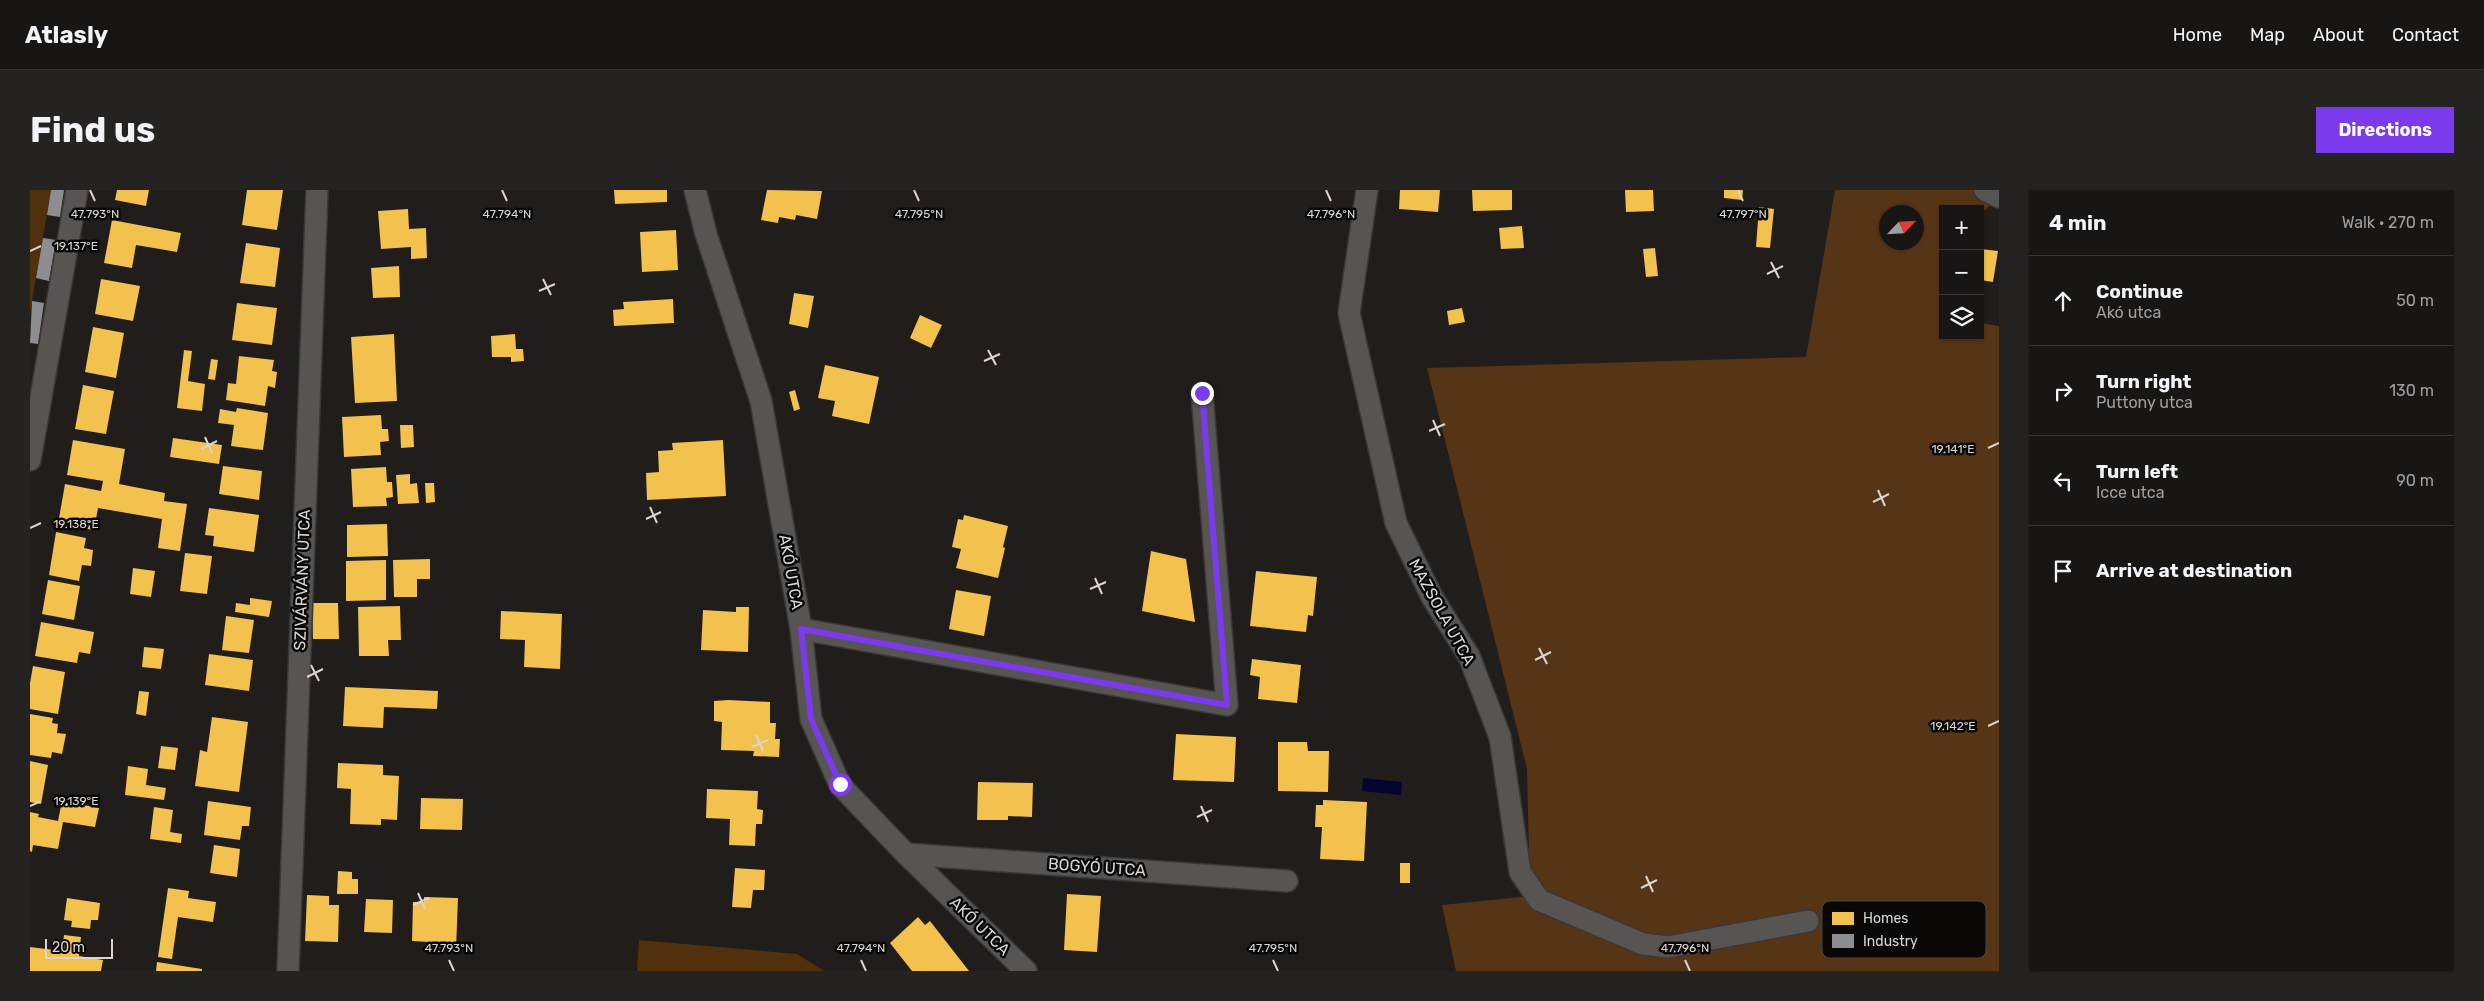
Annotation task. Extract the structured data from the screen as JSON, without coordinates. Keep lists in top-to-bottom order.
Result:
{
  "streets": {
    "street": [
      "AKÓ UTCA",
      "SZIVÁRVÁNY UTCA",
      "MAZSOLA UTCA",
      "BOGYÓ UTCA"
    ]
  },
  "crossings": [
    ["AKÓ UTCA", "BOGYÓ UTCA"]
  ],
  "legend": ["Homes", "Industry"],
  "scale_bar": "20 m",
  "north": "top right",
  "page": {
    "header": "Atlasly",
    "nav": [
      "Home",
      "Map",
      "About",
      "Contact"
    ],
    "buttons": "Directions",
    "title": "Find us",
    "heading": ["4 min", "Walk · 270 m"],
    "map_buttons": ["+", "−"],
    "list": [
      ["Continue", "Akó utca", "50 m"],
      ["Turn right", "Puttony utca", "130 m"],
      ["Turn left", "Icce utca", "90 m"],
      "Arrive at destination"
    ],
    "scale": "20 m"
  },
  "coordinates": [
    "47.793°N",
    "47.794°N",
    "47.795°N",
    "47.796°N",
    "47.797°N",
    "19.137°E",
    "19.141°E",
    "19.138°E",
    "19.142°E",
    "19.139°E"
  ]
}
